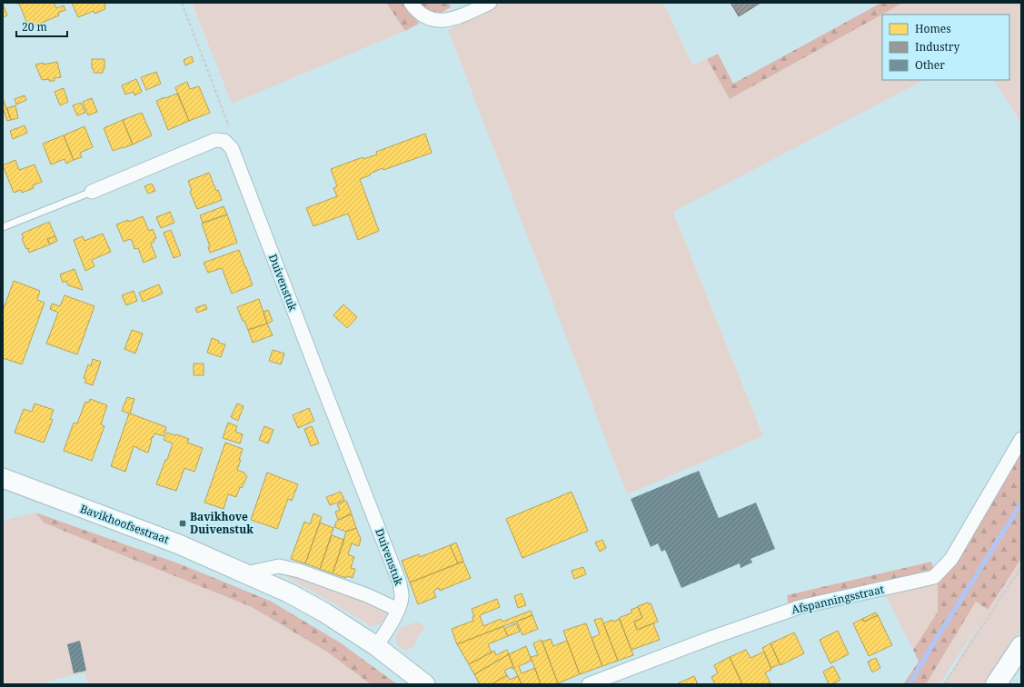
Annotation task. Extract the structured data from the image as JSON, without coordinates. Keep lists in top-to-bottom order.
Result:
{
  "streets": {
    "street": ["Duivenstuk", "Bavikhoofsestraat", "Afspanningsstraat"]
  },
  "crossings": [
    ["Duivenstuk", "Bavikhoofsestraat"]
  ],
  "places": {
    "transit": ["Bavikhove Duivenstuk"]
  },
  "legend": ["Homes", "Industry", "Other"],
  "scale_bar": "20 m"
}
